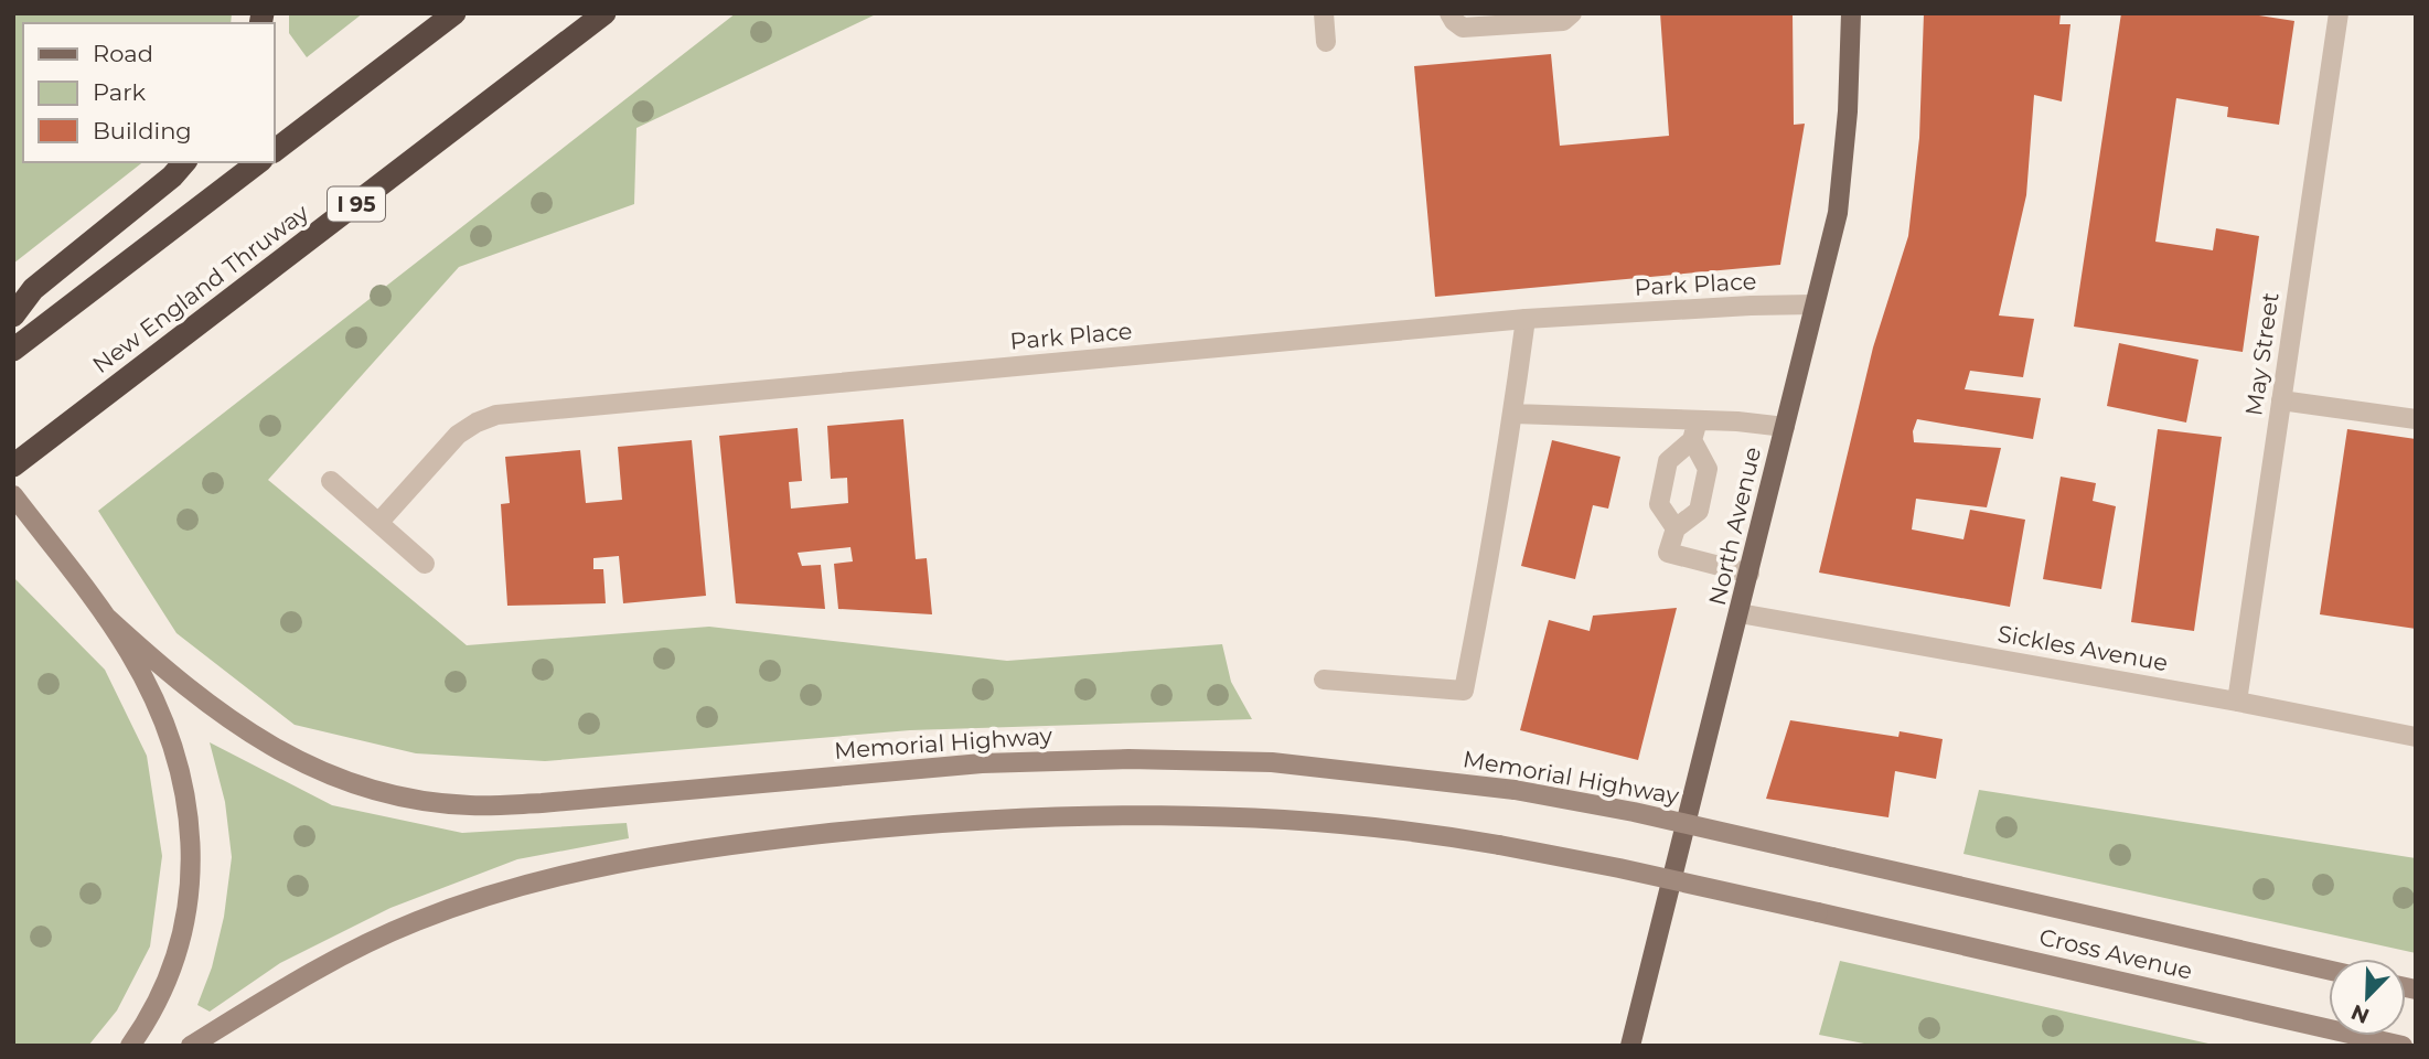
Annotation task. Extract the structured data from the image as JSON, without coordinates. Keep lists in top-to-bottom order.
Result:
{
  "streets": {
    "highway": ["I 95", "New England Thruway"],
    "main road": ["North Avenue", "Memorial Highway", "Cross Avenue"],
    "street": ["Park Place", "May Street", "Sickles Avenue"]
  },
  "crossings": [
    ["Park Place", "North Avenue"],
    ["May Street", "Sickles Avenue"],
    ["North Avenue", "Sickles Avenue"],
    ["Memorial Highway", "Cross Avenue"]
  ],
  "legend": ["Road", "Park", "Building"],
  "north": "bottom left"
}
